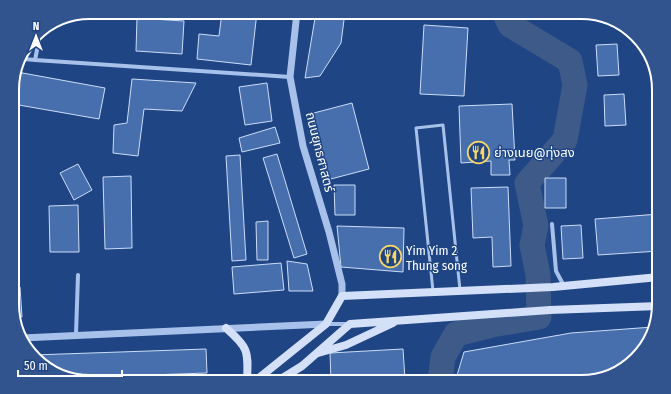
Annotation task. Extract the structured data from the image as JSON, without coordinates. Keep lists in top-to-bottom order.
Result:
{
  "streets": {
    "street": ["ถนนยุทธศาสตร์"]
  },
  "places": {
    "restaurant": ["ย่างเนย@ทุ่งสง", "Yim Yim 2 Thung song"]
  },
  "scale_bar": "50 m",
  "north": "top"
}
